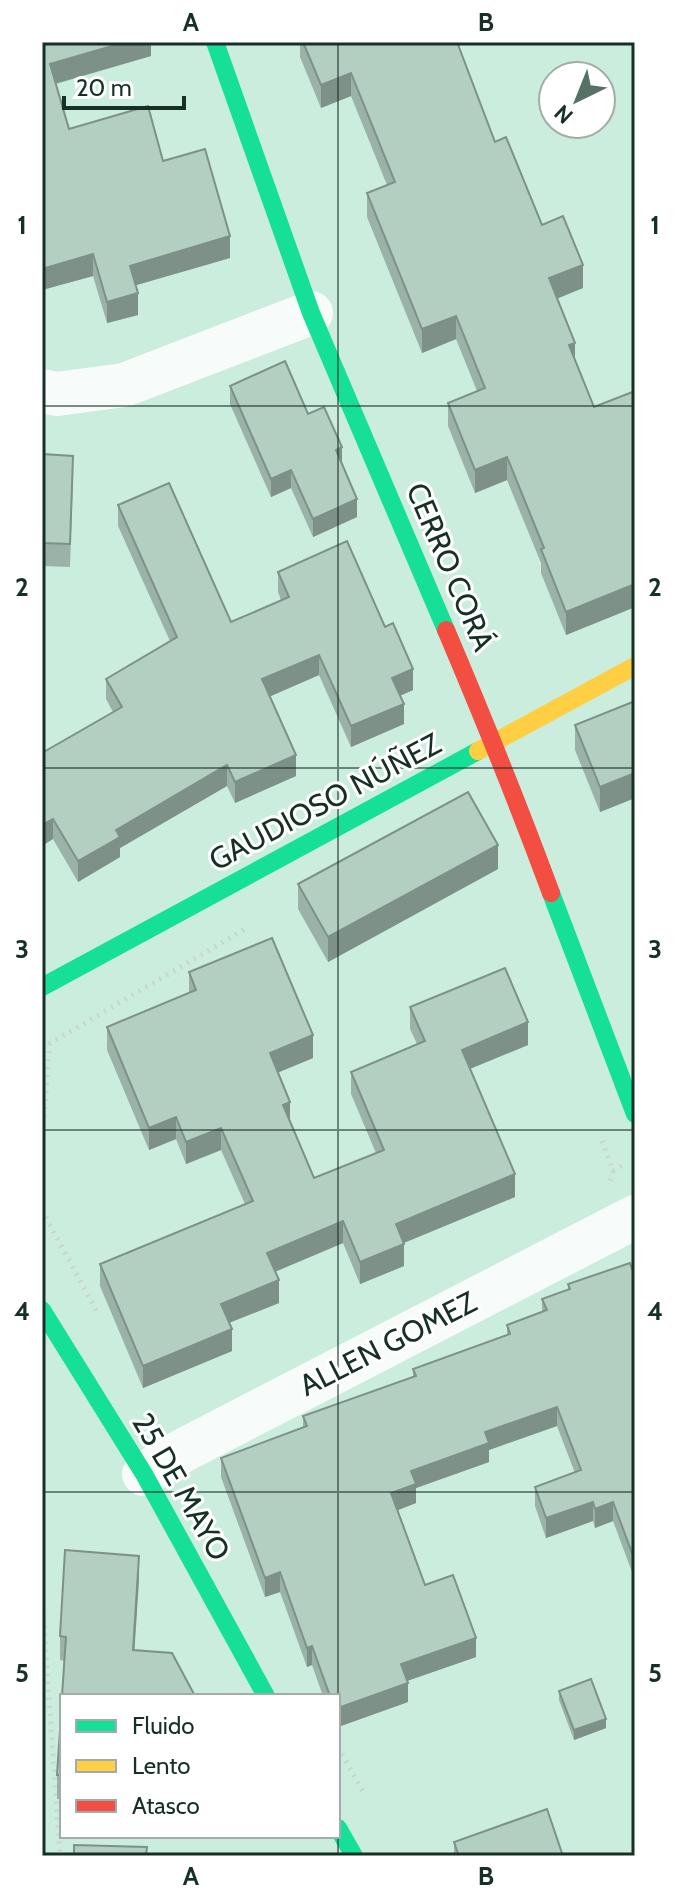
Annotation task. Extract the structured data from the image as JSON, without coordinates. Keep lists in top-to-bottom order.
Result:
{
  "streets": {
    "street": [
      "CERRO CORÁ",
      "GAUDIOSO NÚÑEZ",
      "ALLEN GOMEZ",
      "25 DE MAYO"
    ]
  },
  "crossings": [
    ["CERRO CORÁ", "GAUDIOSO NÚÑEZ"],
    ["ALLEN GOMEZ", "25 DE MAYO"]
  ],
  "legend": ["Fluido", "Lento", "Atasco"],
  "scale_bar": "20 m",
  "north": "bottom left",
  "grid": {
    "columns": ["A", "B"],
    "rows": [
      "1",
      "2",
      "3",
      "4",
      "5"
    ]
  }
}
